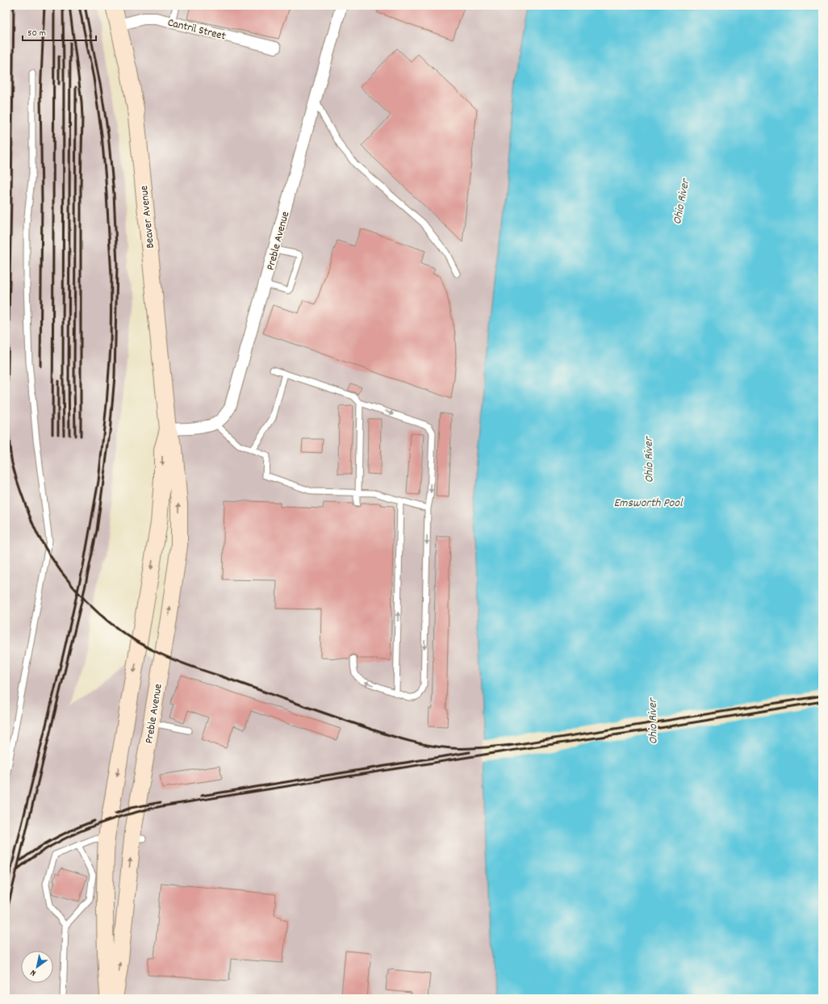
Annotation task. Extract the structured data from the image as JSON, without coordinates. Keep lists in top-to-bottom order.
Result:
{
  "streets": {
    "street": ["Cantril Street", "Beaver Avenue", "Preble Avenue"]
  },
  "crossings": [
    ["Cantril Street", "Beaver Avenue"],
    ["Beaver Avenue", "Preble Avenue"]
  ],
  "water": ["Ohio River", "Emsworth Pool"],
  "scale_bar": "50 m",
  "north": "bottom left"
}
